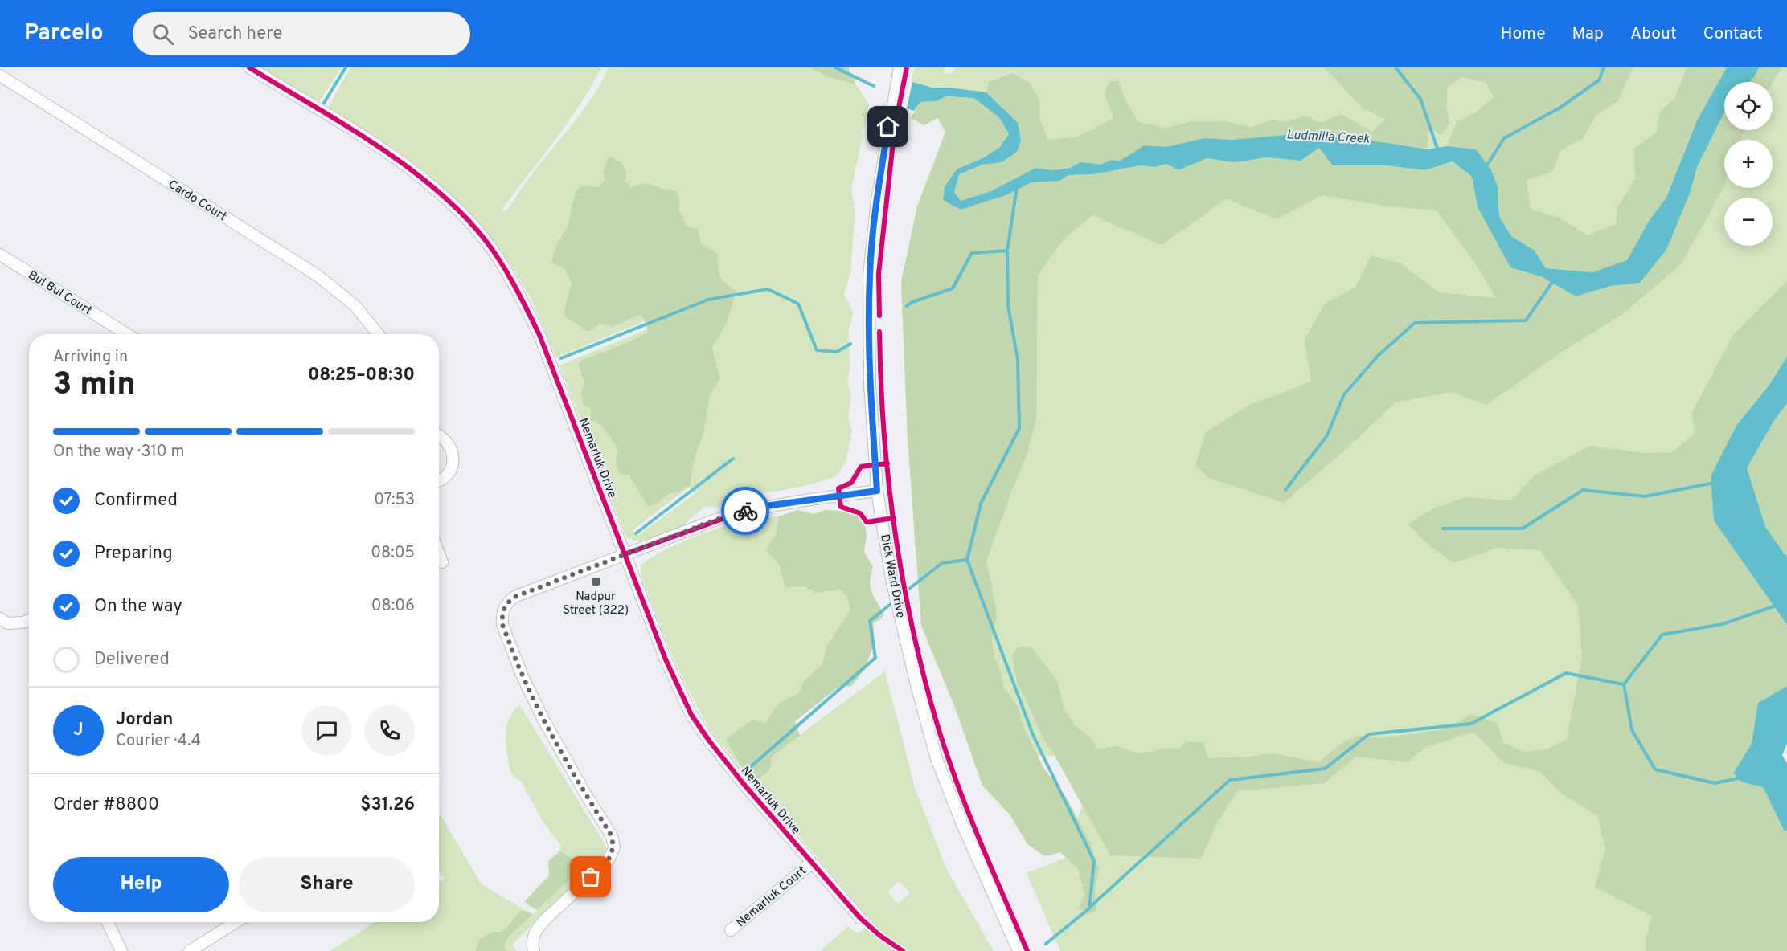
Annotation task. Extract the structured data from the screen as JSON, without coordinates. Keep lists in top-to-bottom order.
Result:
{
  "streets": {
    "street": [
      "Cardo Court",
      "Bul Bul Court",
      "Nemarluk Drive",
      "Dick Ward Drive",
      "Nemarluk Court"
    ]
  },
  "crossings": [
    ["Nemarluk Drive", "Nemarluk Court"]
  ],
  "water": ["Ludmilla Creek"],
  "places": {
    "transit": ["Nadpur Street (322)"]
  },
  "page": {
    "header": "Parcelo",
    "search": "Search here",
    "nav": [
      "Home",
      "Map",
      "About",
      "Contact"
    ],
    "map_buttons": ["+", "−"],
    "heading": ["3 min", "Arriving in", "08:25–08:30"],
    "panel": [
      "Jordan",
      "Courier · 4.4",
      "Order #8800",
      "$31.26"
    ],
    "bar": "On the way · 310 m",
    "list": [
      ["Confirmed", "07:53"],
      ["Preparing", "08:05"],
      ["On the way", "08:06"],
      "Delivered"
    ],
    "round": "J",
    "buttons": ["Help", "Share"]
  }
}
